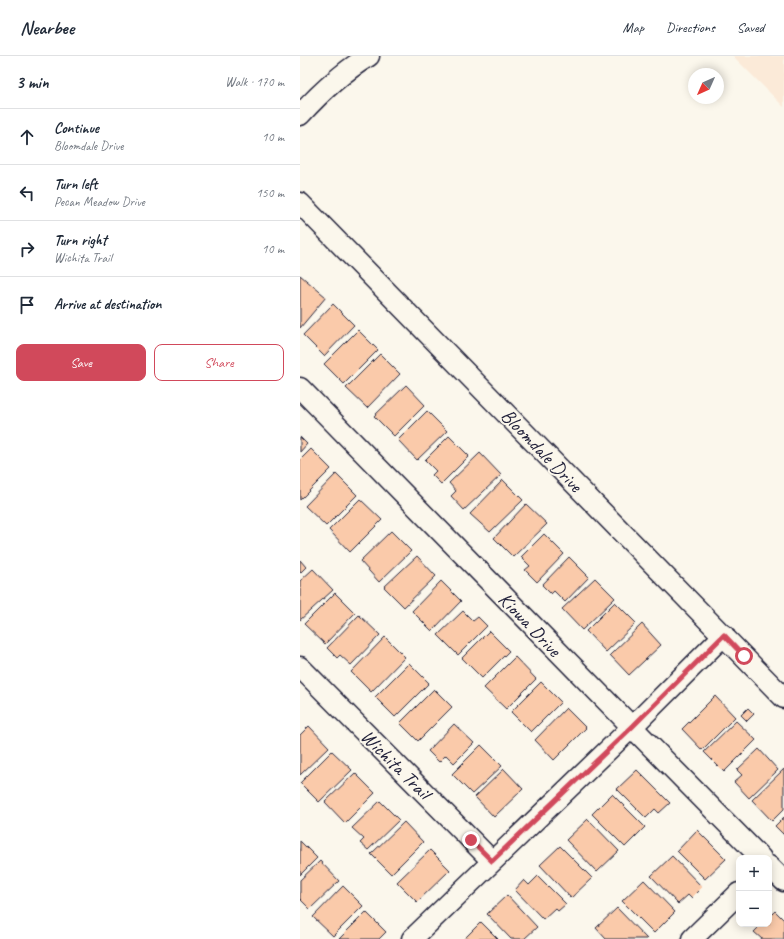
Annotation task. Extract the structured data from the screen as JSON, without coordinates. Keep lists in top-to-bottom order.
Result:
{
  "streets": {
    "street": ["Bloomdale Drive", "Kiowa Drive", "Wichita Trail"]
  },
  "north": "bottom left",
  "page": {
    "header": "Nearbee",
    "nav": ["Map", "Directions", "Saved"],
    "heading": ["3 min", "Walk · 170 m"],
    "list": [
      ["Continue", "Bloomdale Drive", "10 m"],
      ["Turn left", "Pecan Meadow Drive", "150 m"],
      ["Turn right", "Wichita Trail", "10 m"],
      "Arrive at destination"
    ],
    "buttons": ["Save", "Share"],
    "map_buttons": ["+", "−"]
  }
}
